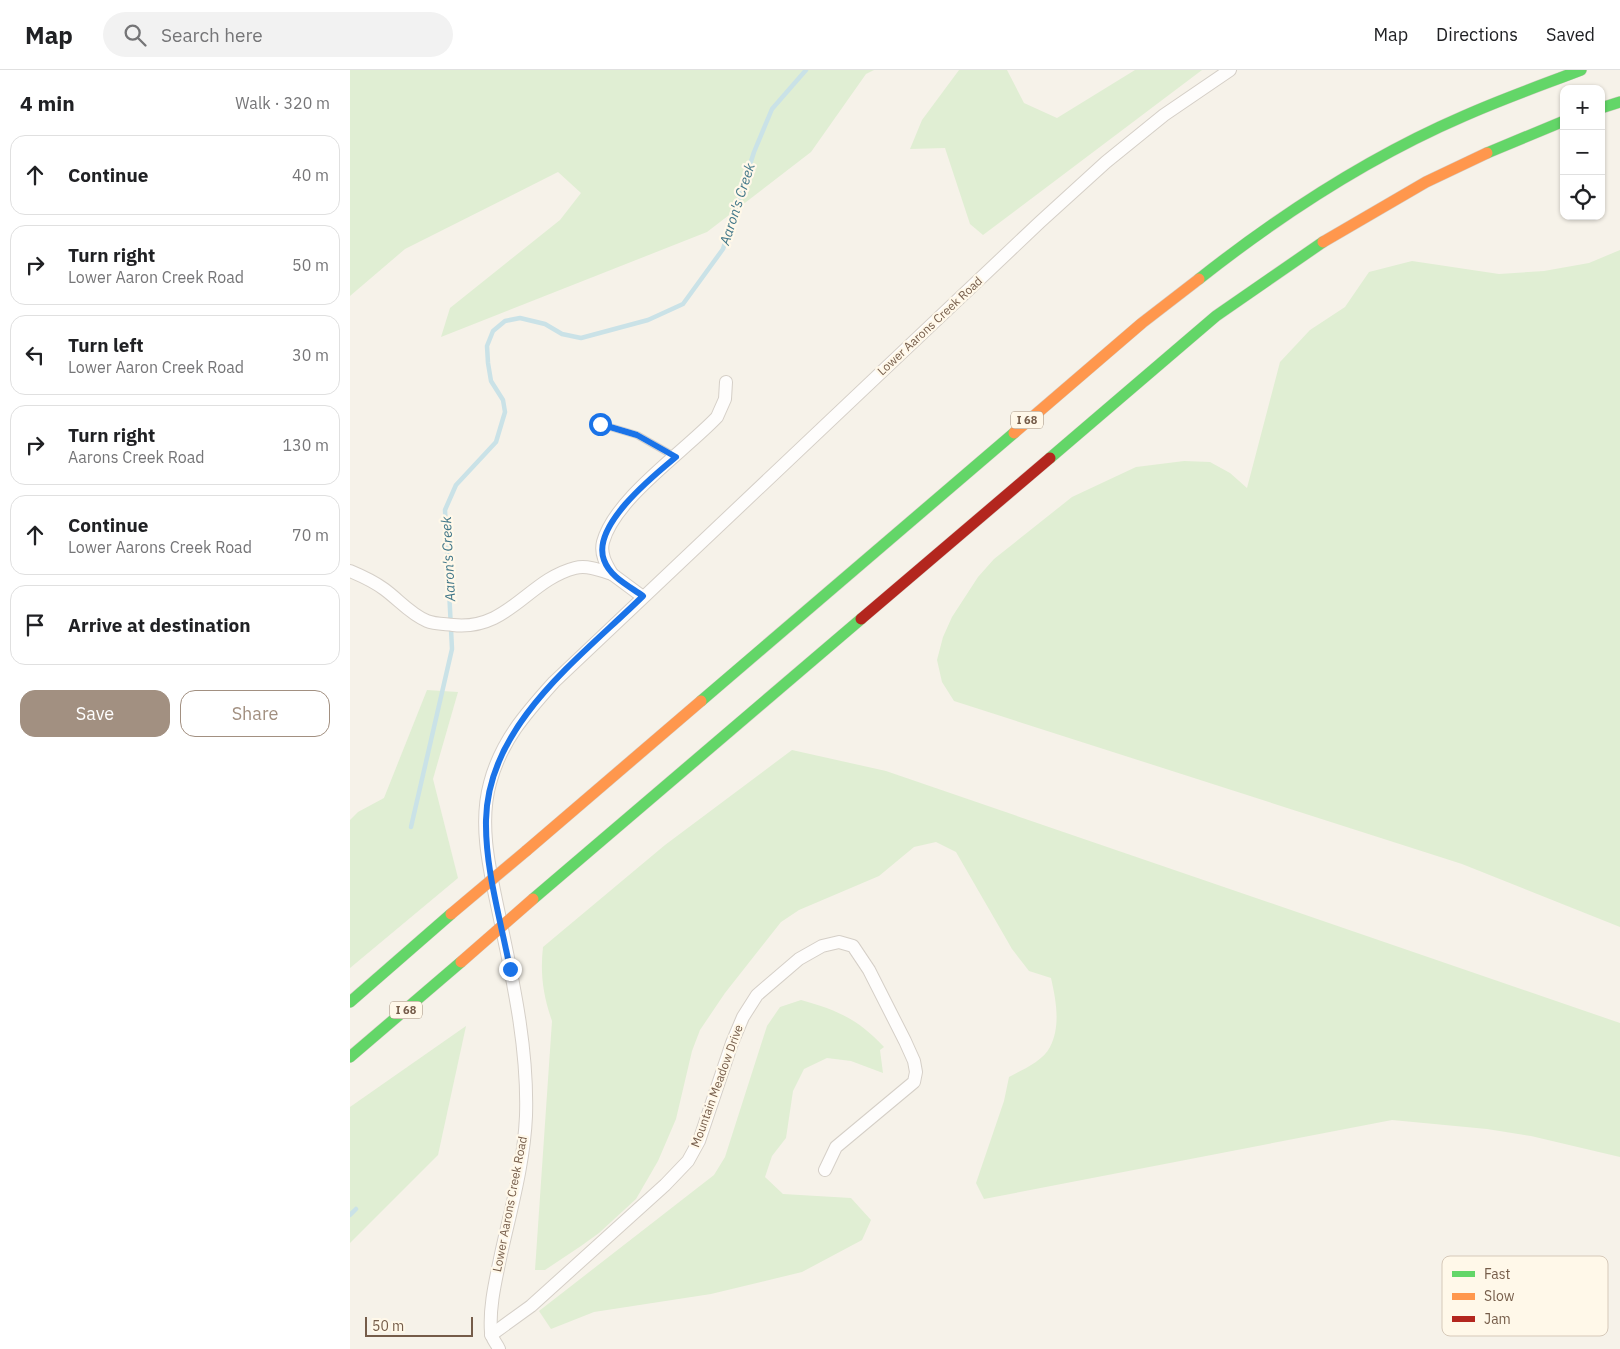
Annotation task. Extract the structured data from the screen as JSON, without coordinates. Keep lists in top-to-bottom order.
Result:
{
  "streets": {
    "highway": ["I 68"],
    "street": ["Lower Aarons Creek Road", "Mountain Meadow Drive"]
  },
  "crossings": [
    ["Lower Aarons Creek Road", "Mountain Meadow Drive"]
  ],
  "water": ["Aaron's Creek"],
  "legend": ["Fast", "Slow", "Jam"],
  "scale_bar": "50 m",
  "page": {
    "header": "Map",
    "search": "Search here",
    "nav": ["Map", "Directions", "Saved"],
    "heading": ["4 min", "Walk · 320 m"],
    "map_buttons": ["+", "−"],
    "list": [
      ["Continue", "40 m"],
      ["Turn right", "Lower Aaron Creek Road", "50 m"],
      ["Turn left", "Lower Aaron Creek Road", "30 m"],
      ["Turn right", "Aarons Creek Road", "130 m"],
      ["Continue", "Lower Aarons Creek Road", "70 m"],
      "Arrive at destination"
    ],
    "buttons": ["Save", "Share"],
    "scale": "50 m"
  }
}
